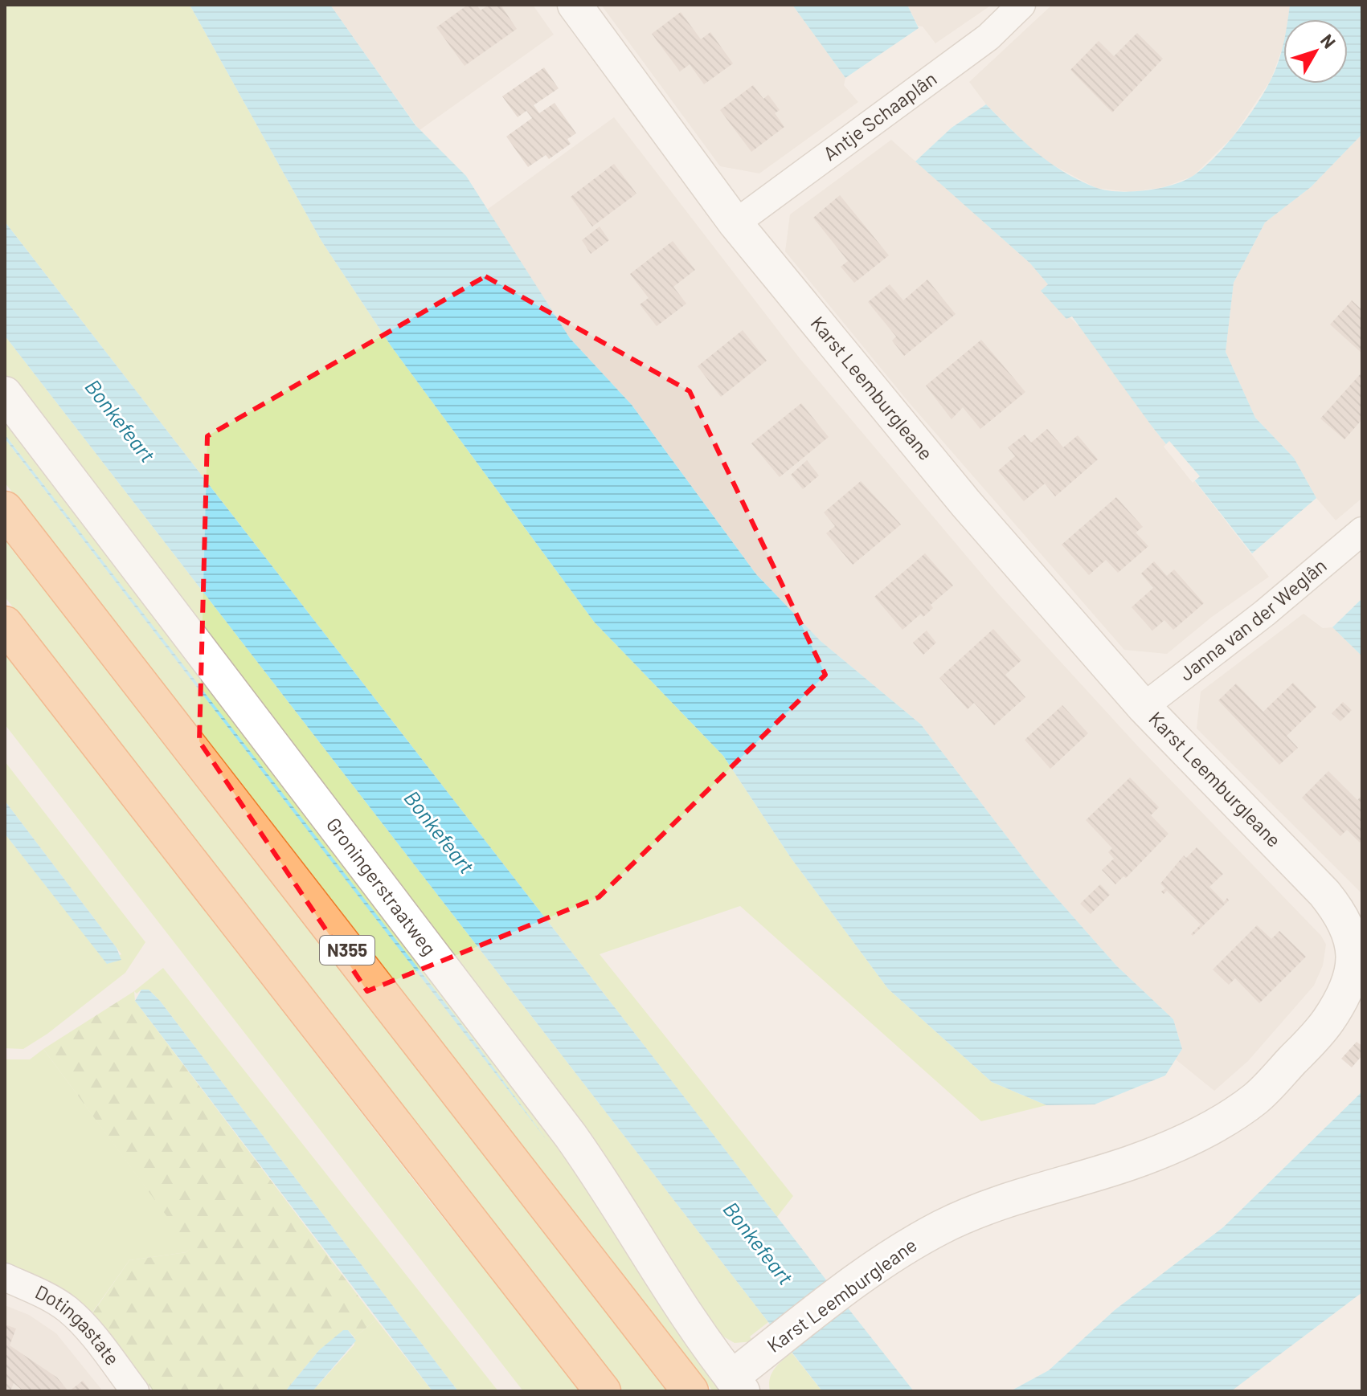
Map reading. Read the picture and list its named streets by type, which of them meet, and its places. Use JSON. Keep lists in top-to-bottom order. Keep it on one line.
{"streets":{"highway":["N355"],"street":["Antje Schaaplân","Karst Leemburgleane","Janna van der Weglân","Groningerstraatweg","Dotingastate"]},"crossings":[["Antje Schaaplân","Karst Leemburgleane"],["Karst Leemburgleane","Janna van der Weglân"],["Karst Leemburgleane","Groningerstraatweg"]],"water":["Bonkefeart"],"north":"top right"}
